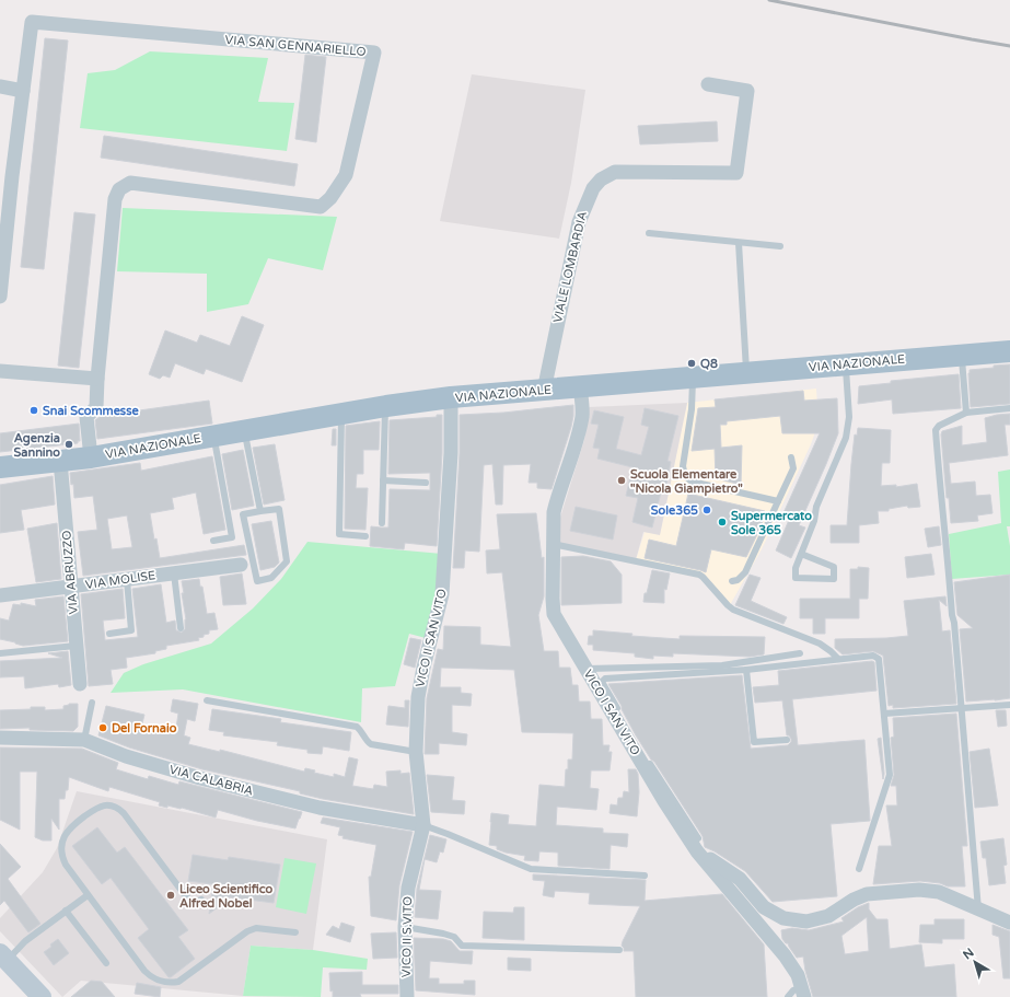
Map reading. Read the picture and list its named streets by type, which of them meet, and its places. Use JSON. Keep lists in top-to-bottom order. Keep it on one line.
{"streets":{"main road":["VIA NAZIONALE"],"street":["VIA SAN GENNARIELLO","VIALE LOMBARDIA","VIA ABRUZZO","VIA MOLISE","VICO II SAN VITO","VICO I SAN VITO","VIA CALABRIA","VICO II S.VITO"]},"crossings":[["VIA SAN GENNARIELLO","VIA NAZIONALE"],["VIALE LOMBARDIA","VIA NAZIONALE"],["VIA NAZIONALE","VIA ABRUZZO"],["VIA NAZIONALE","VICO II SAN VITO"],["VIA NAZIONALE","VICO I SAN VITO"],["VIA ABRUZZO","VIA MOLISE"],["VICO II SAN VITO","VIA CALABRIA"],["VICO II SAN VITO","VICO II S.VITO"],["VIA CALABRIA","VICO II S.VITO"]],"places":["Q8","Snai Scommesse","Agenzia Sannino","Scuola Elementare \"Nicola Giampietro\"","Sole365","Supermercato Sole 365","Del Fornaio","Liceo Scientifico Alfred Nobel"],"north":"top left"}
